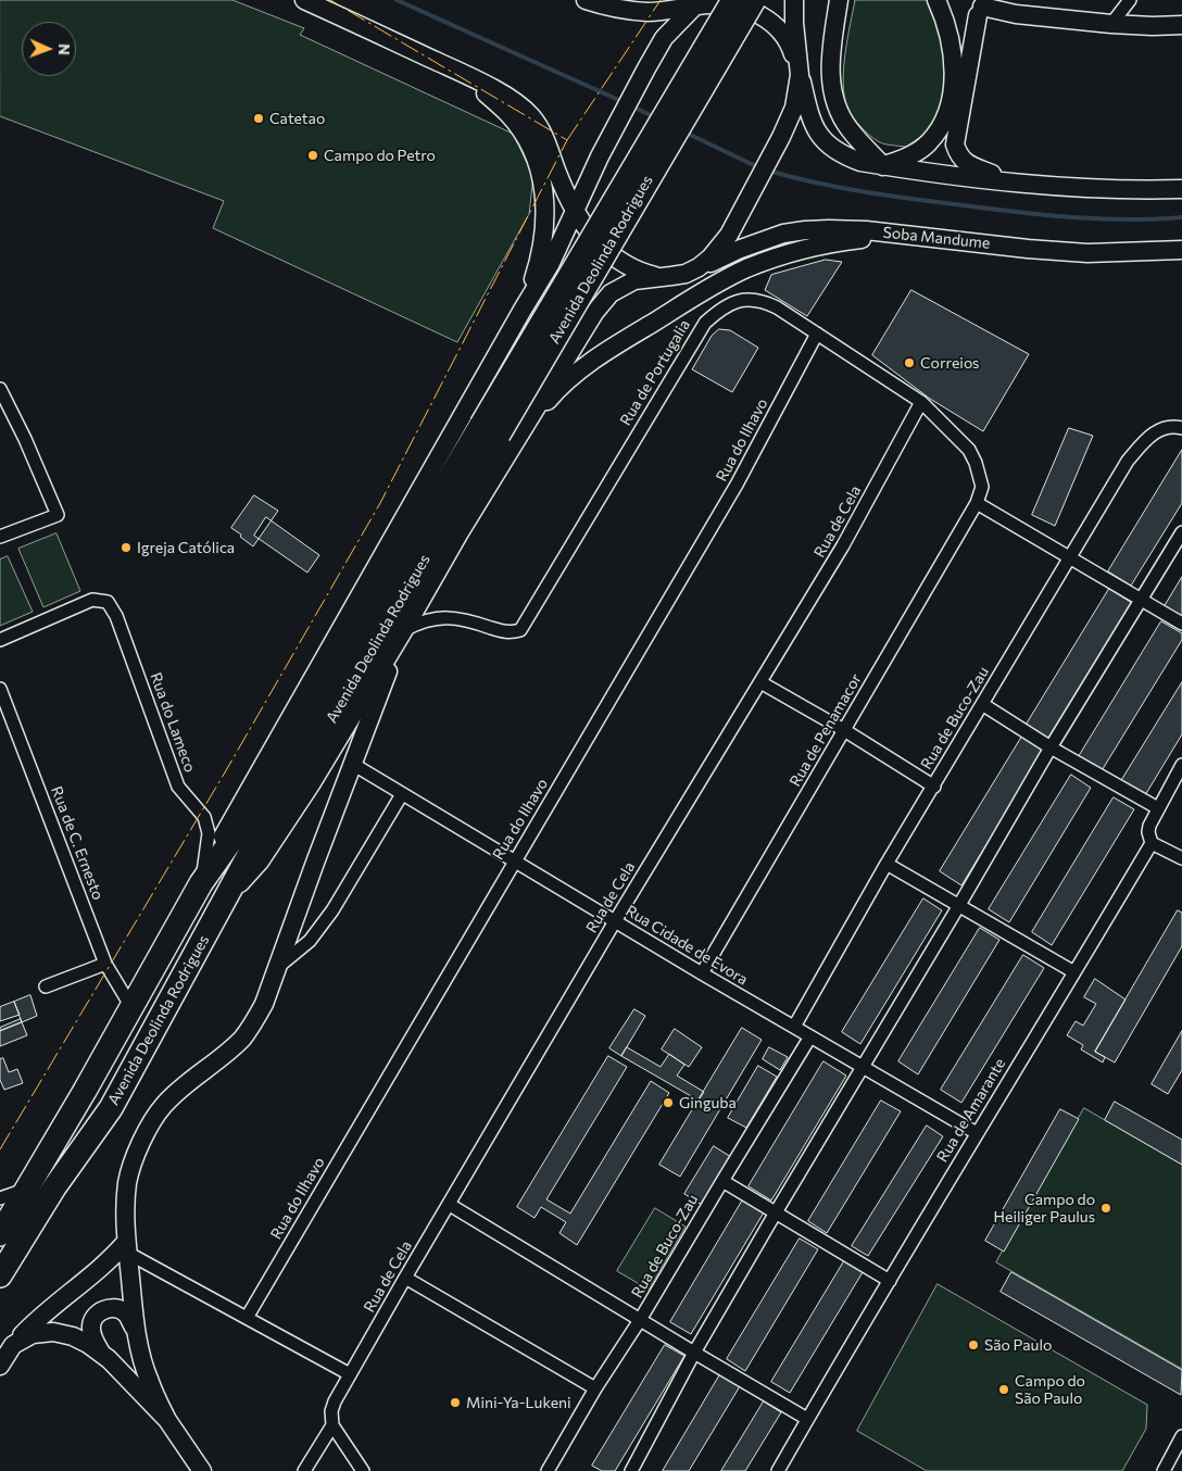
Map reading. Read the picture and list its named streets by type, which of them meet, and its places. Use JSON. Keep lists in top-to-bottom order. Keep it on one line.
{"streets":{"highway":["Avenida Deolinda Rodrigues"],"main road":["Soba Mandume"],"street":["Rua de Portugalia","Rua do Ilhavo","Rua de Cela","Rua de Buco-Zau","Rua do Lameco","Rua de Penamacor","Rua de C. Ernesto","Rua Cidade de Evora","Rua de Amarante"]},"crossings":[["Soba Mandume","Avenida Deolinda Rodrigues"],["Avenida Deolinda Rodrigues","Rua do Lameco"],["Avenida Deolinda Rodrigues","Rua de C. Ernesto"],["Rua de Portugalia","Rua do Ilhavo"],["Rua de Portugalia","Rua de Cela"],["Rua de Portugalia","Rua de Penamacor"],["Rua do Ilhavo","Rua Cidade de Evora"],["Rua de Cela","Rua Cidade de Evora"],["Rua de Buco-Zau","Rua Cidade de Evora"],["Rua de Penamacor","Rua Cidade de Evora"],["Rua Cidade de Evora","Rua de Amarante"]],"places":["Catetao","Campo do Petro","Correios","Igreja Católica","Ginguba","Campo do Heiliger Paulus","São Paulo","Campo do São Paulo","Mini-Ya-Lukeni"],"north":"right"}
